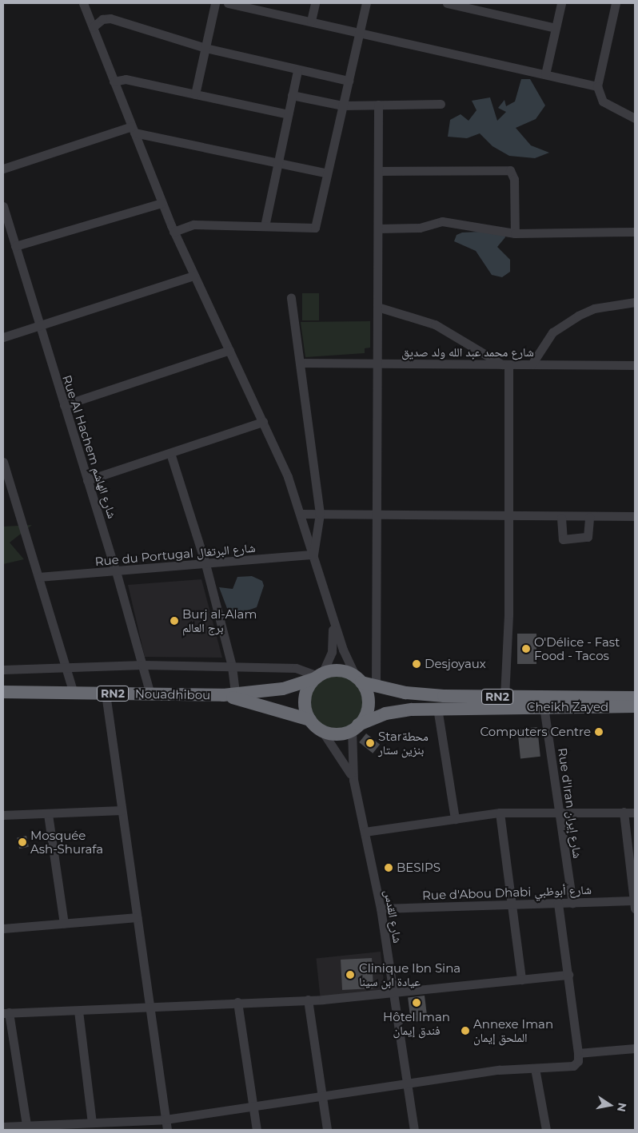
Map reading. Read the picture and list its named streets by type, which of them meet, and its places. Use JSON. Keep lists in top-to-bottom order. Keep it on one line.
{"streets":{"highway":["RN2","Nouadhibou","Cheikh Zayed"],"street":["شارع محمد عبد الله ولد صديق","Rue Al Hachem شارع الهاشم","Rue du Portugal شارع البرتغال","Rue d'Iran شارع إيران","Rue d'Abou Dhabi شارع أبوظبي","شارع القدس"]},"crossings":[["Rue Al Hachem شارع الهاشم","Rue du Portugal شارع البرتغال"],["Rue Al Hachem شارع الهاشم","Nouadhibou"],["Nouadhibou","Cheikh Zayed"],["Cheikh Zayed","Rue d'Iran شارع إيران"],["Rue d'Iran شارع إيران","Rue d'Abou Dhabi شارع أبوظبي"],["Rue d'Abou Dhabi شارع أبوظبي","شارع القدس"]],"places":["Burj al-Alam برج العالم","O'Délice - Fast Food - Tacos","Desjoyaux","Computers Centre","Starمحطة بنزين ستار","Mosquée Ash-Shurafa","BESIPS","Clinique Ibn Sina عيادة ابن سينا","Hôtel Iman فندق إيمان","Annexe Iman الملحق إيمان"],"north":"right"}
